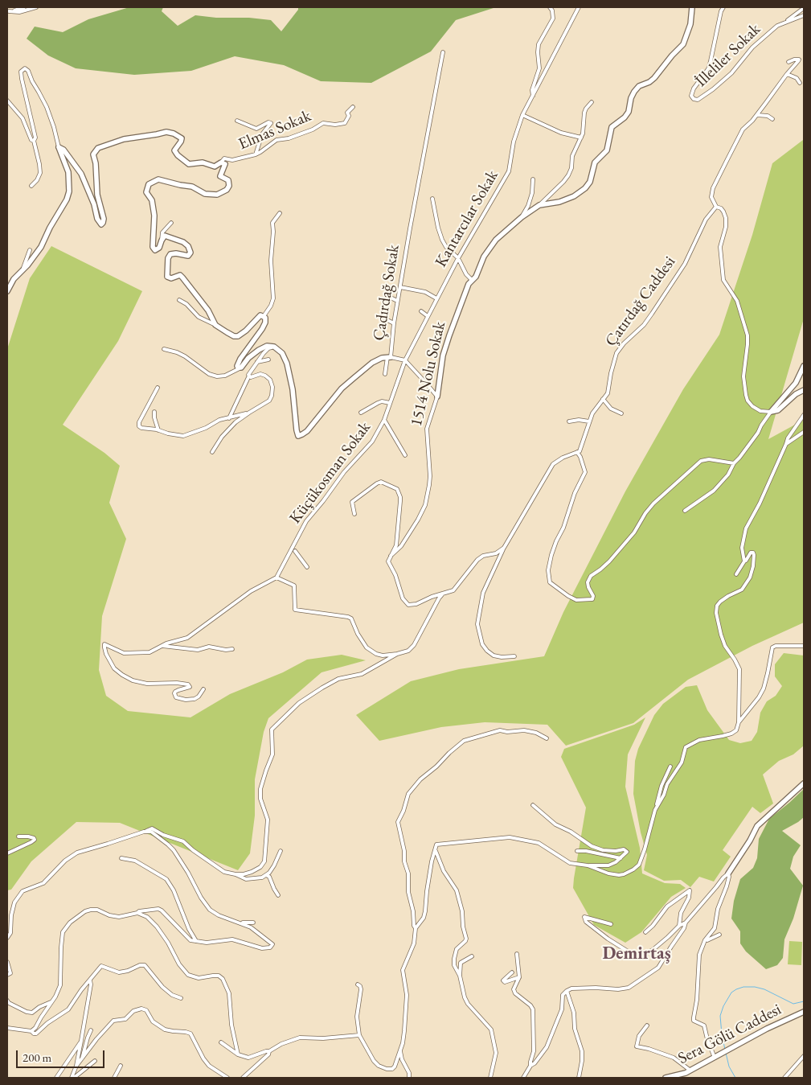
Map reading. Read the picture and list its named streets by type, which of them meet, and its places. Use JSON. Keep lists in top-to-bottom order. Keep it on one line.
{"streets":{"street":["İlleliler Sokak","Elmas Sokak","Kantarcılar Sokak","Çadırdağ Sokak","Çatırdağ Caddesi","1514 Nolu Sokak","Küçükosman Sokak","Sera Gölü Caddesi"]},"crossings":[["Kantarcılar Sokak","Küçükosman Sokak"]],"districts":["Demirtaş"],"scale_bar":"200 m"}
